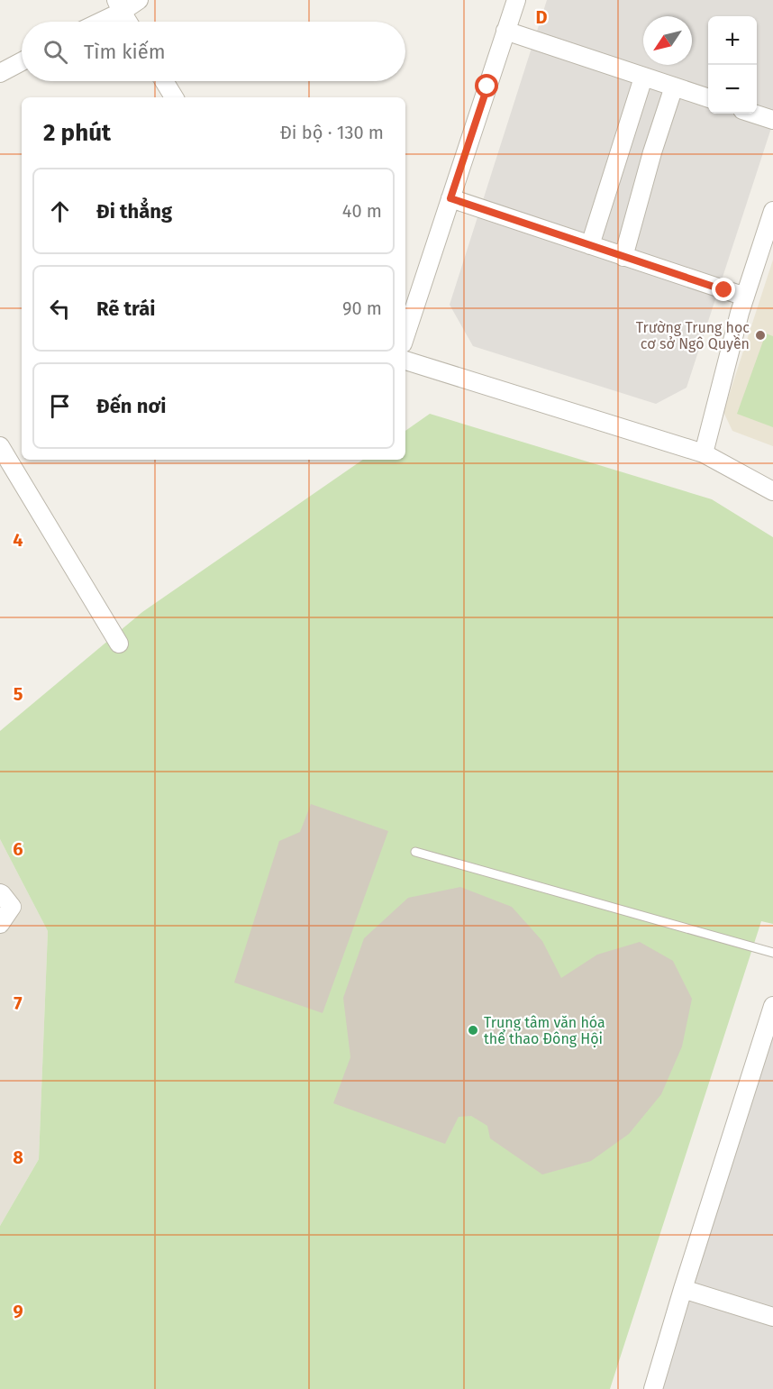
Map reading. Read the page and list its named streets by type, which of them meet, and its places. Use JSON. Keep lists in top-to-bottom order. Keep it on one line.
{"places":["Trường Trung học cơ sở Ngô Quyền","Trung tâm văn hóa thể thao Đông Hội"],"north":"bottom left","page":{"map_buttons":["+","−"],"search":"Tìm kiếm","heading":["2 phút","Đi bộ · 130 m"],"list":[["Đi thẳng","40 m"],["Rẽ trái","90 m"],"Đến nơi"]},"grid":{"columns":["D"],"rows":["4","5","6","7","8","9"]}}
